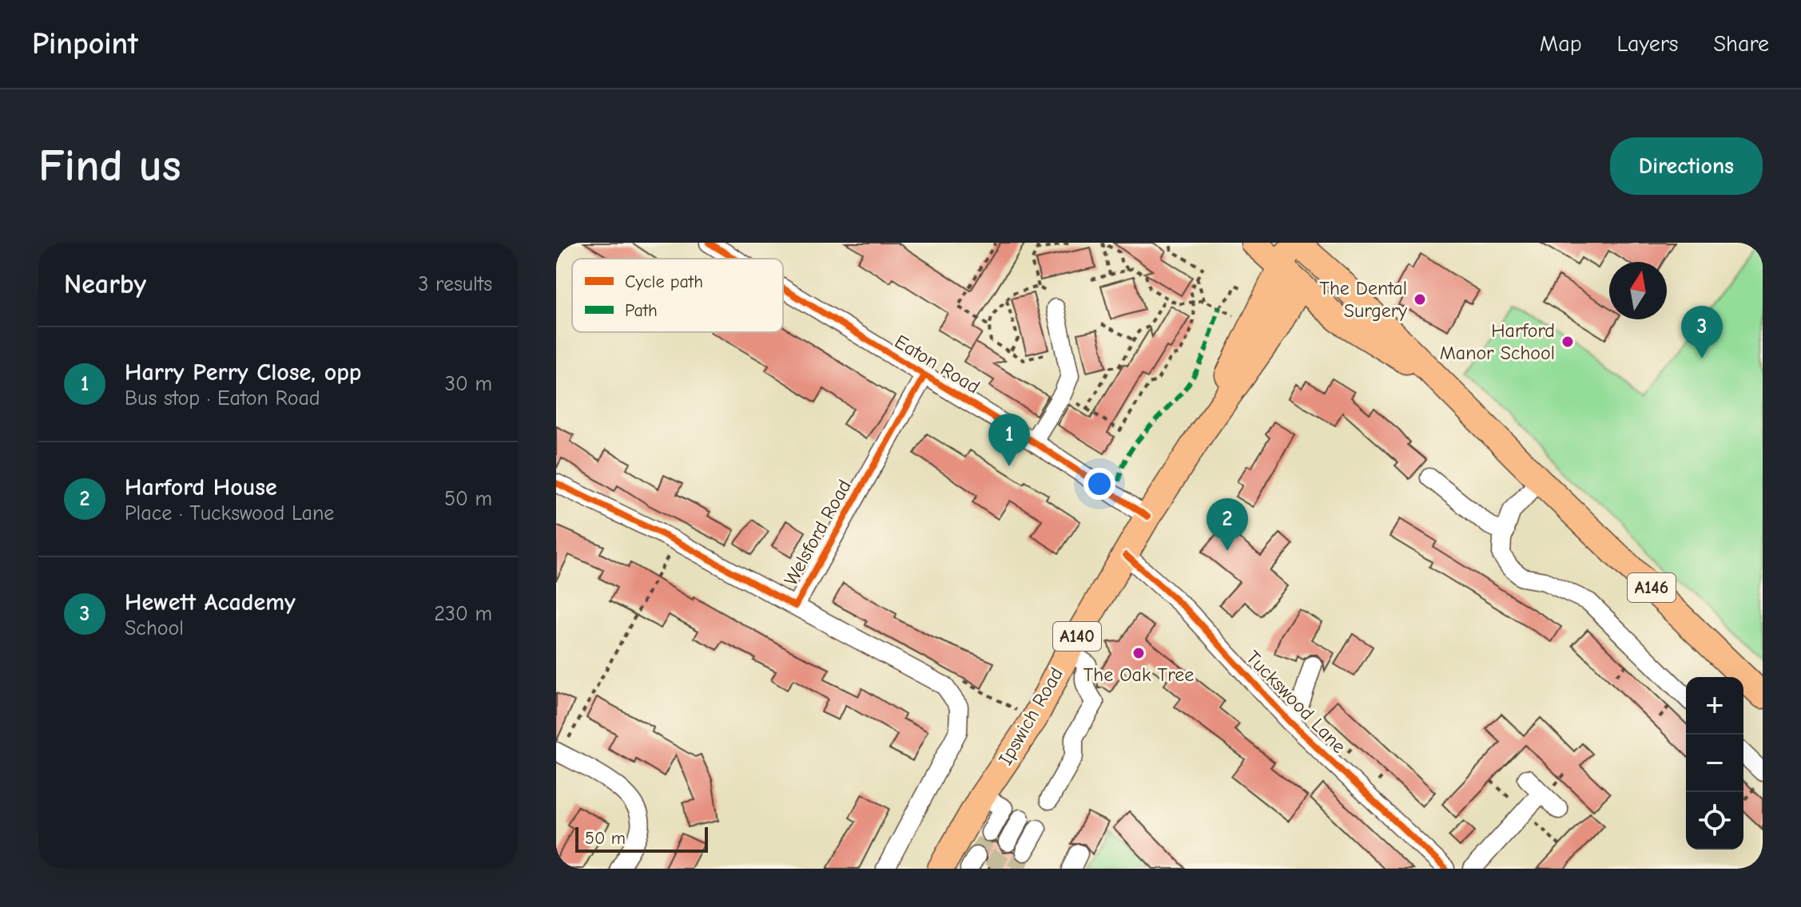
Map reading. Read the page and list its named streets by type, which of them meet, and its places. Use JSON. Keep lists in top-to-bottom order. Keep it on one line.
{"streets":{"highway":["A146","A140","Ipswich Road"],"street":["Eaton Road","Welsford Road","Tuckswood Lane"]},"crossings":[["Eaton Road","Welsford Road"],["Eaton Road","Ipswich Road"],["A146","Ipswich Road"],["Tuckswood Lane","Ipswich Road"]],"places":["The Dental Surgery","Harford Manor School","The Oak Tree"],"legend":["Cycle path","Path"],"scale_bar":"50 m","north":"top","page":{"header":"Pinpoint","nav":["Map","Layers","Share"],"buttons":"Directions","title":"Find us","heading":["Nearby","3 results"],"pins":["3","1","2"],"list":[{"mark":"1","name":"Harry Perry Close, opp","note":"Bus stop · Eaton Road","value":"30 m"},{"mark":"2","name":"Harford House","note":"Place · Tuckswood Lane","value":"50 m"},{"mark":"3","name":"Hewett Academy","note":"School","value":"230 m"}],"map_buttons":["+","−"],"scale":"50 m"}}
